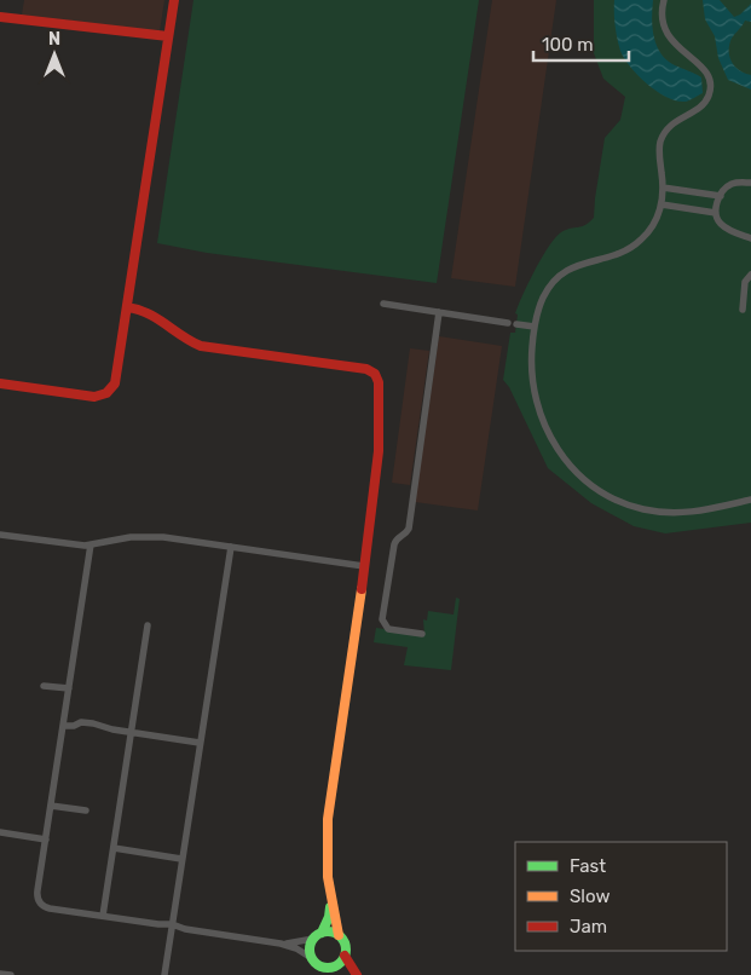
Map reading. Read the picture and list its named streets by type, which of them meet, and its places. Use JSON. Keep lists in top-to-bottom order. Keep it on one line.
{"legend":["Fast","Slow","Jam"],"scale_bar":"100 m","north":"top"}
